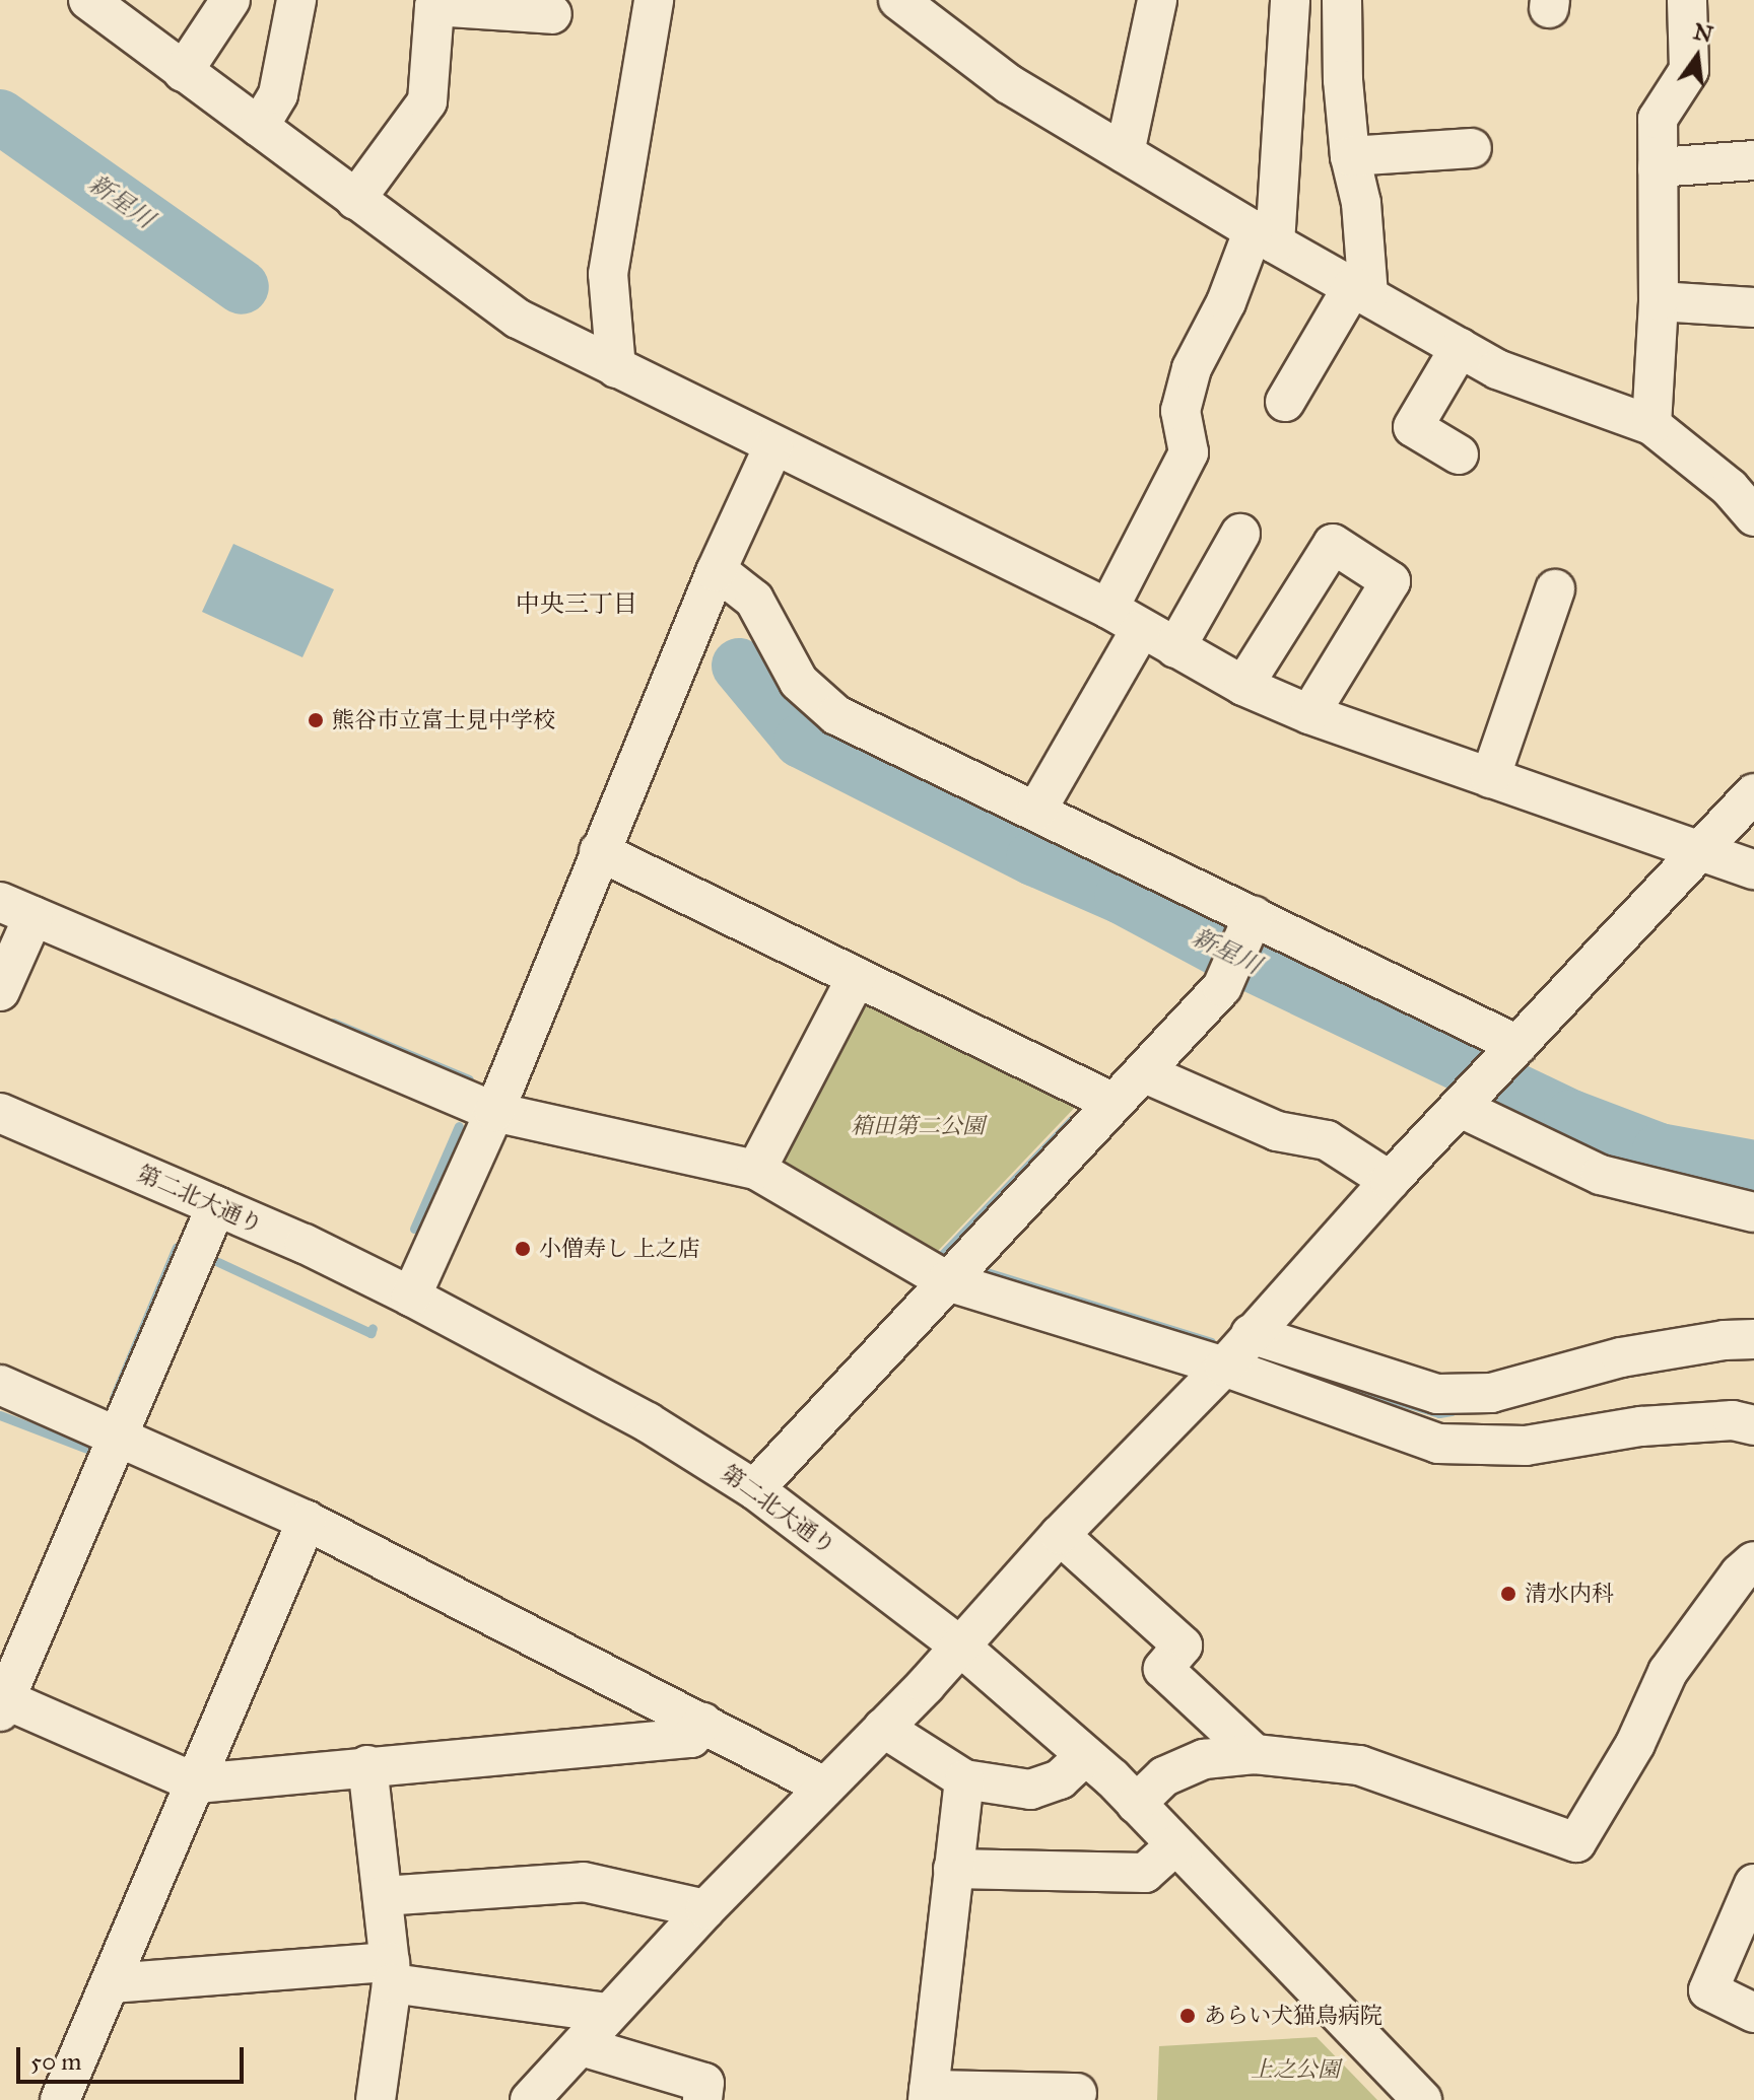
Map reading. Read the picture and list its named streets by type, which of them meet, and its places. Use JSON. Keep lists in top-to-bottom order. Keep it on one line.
{"streets":{"street":["第二北大通り"]},"districts":["中央三丁目"],"water":["新星川"],"parks":["箱田第二公園","上之公園"],"places":["熊谷市立富士見中学校","小僧寿し 上之店","清水内科","あらい犬猫鳥病院"],"scale_bar":"50 m","north":"top"}
